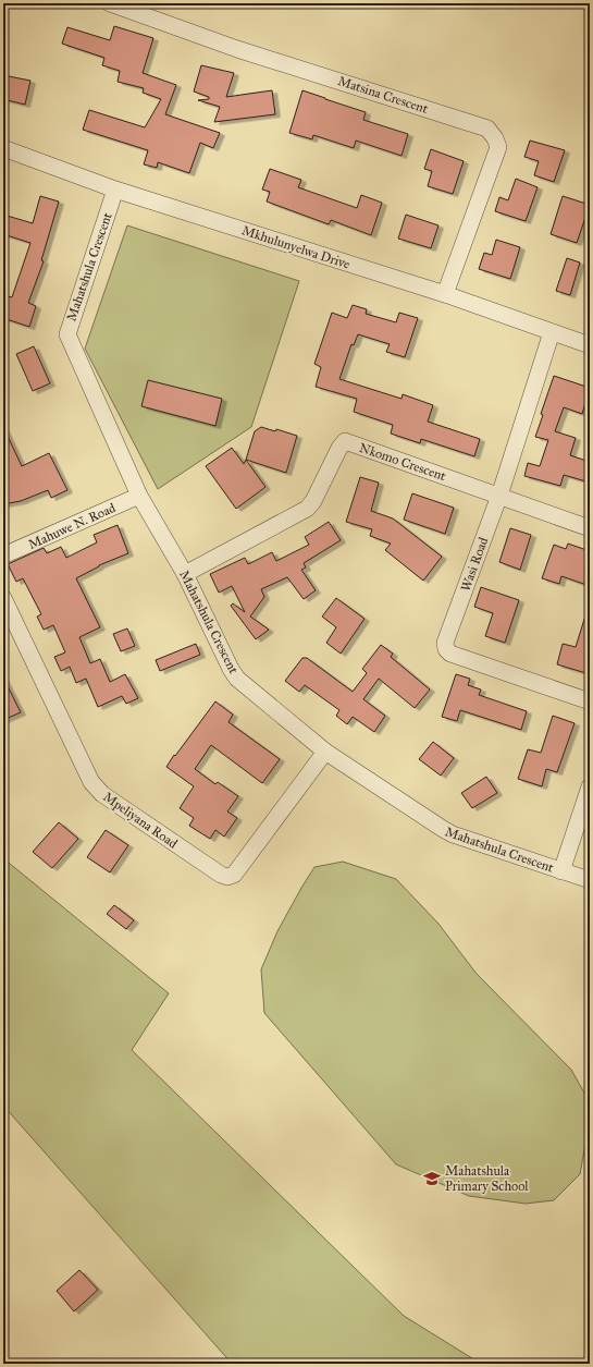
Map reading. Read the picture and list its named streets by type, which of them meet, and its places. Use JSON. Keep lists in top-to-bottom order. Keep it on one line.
{"streets":{"street":["Matsina Crescent","Mkhulunyelwa Drive","Mahatshula Crescent","Nkomo Crescent","Mahuwe N. Road","Wasi Road","Mpeliyana Road"]},"crossings":[["Matsina Crescent","Mkhulunyelwa Drive"],["Mkhulunyelwa Drive","Mahatshula Crescent"],["Mkhulunyelwa Drive","Wasi Road"],["Mahatshula Crescent","Nkomo Crescent"],["Mahatshula Crescent","Mahuwe N. Road"],["Mahatshula Crescent","Mpeliyana Road"],["Nkomo Crescent","Wasi Road"]],"places":{"school or university":["Mahatshula Primary School"]}}
